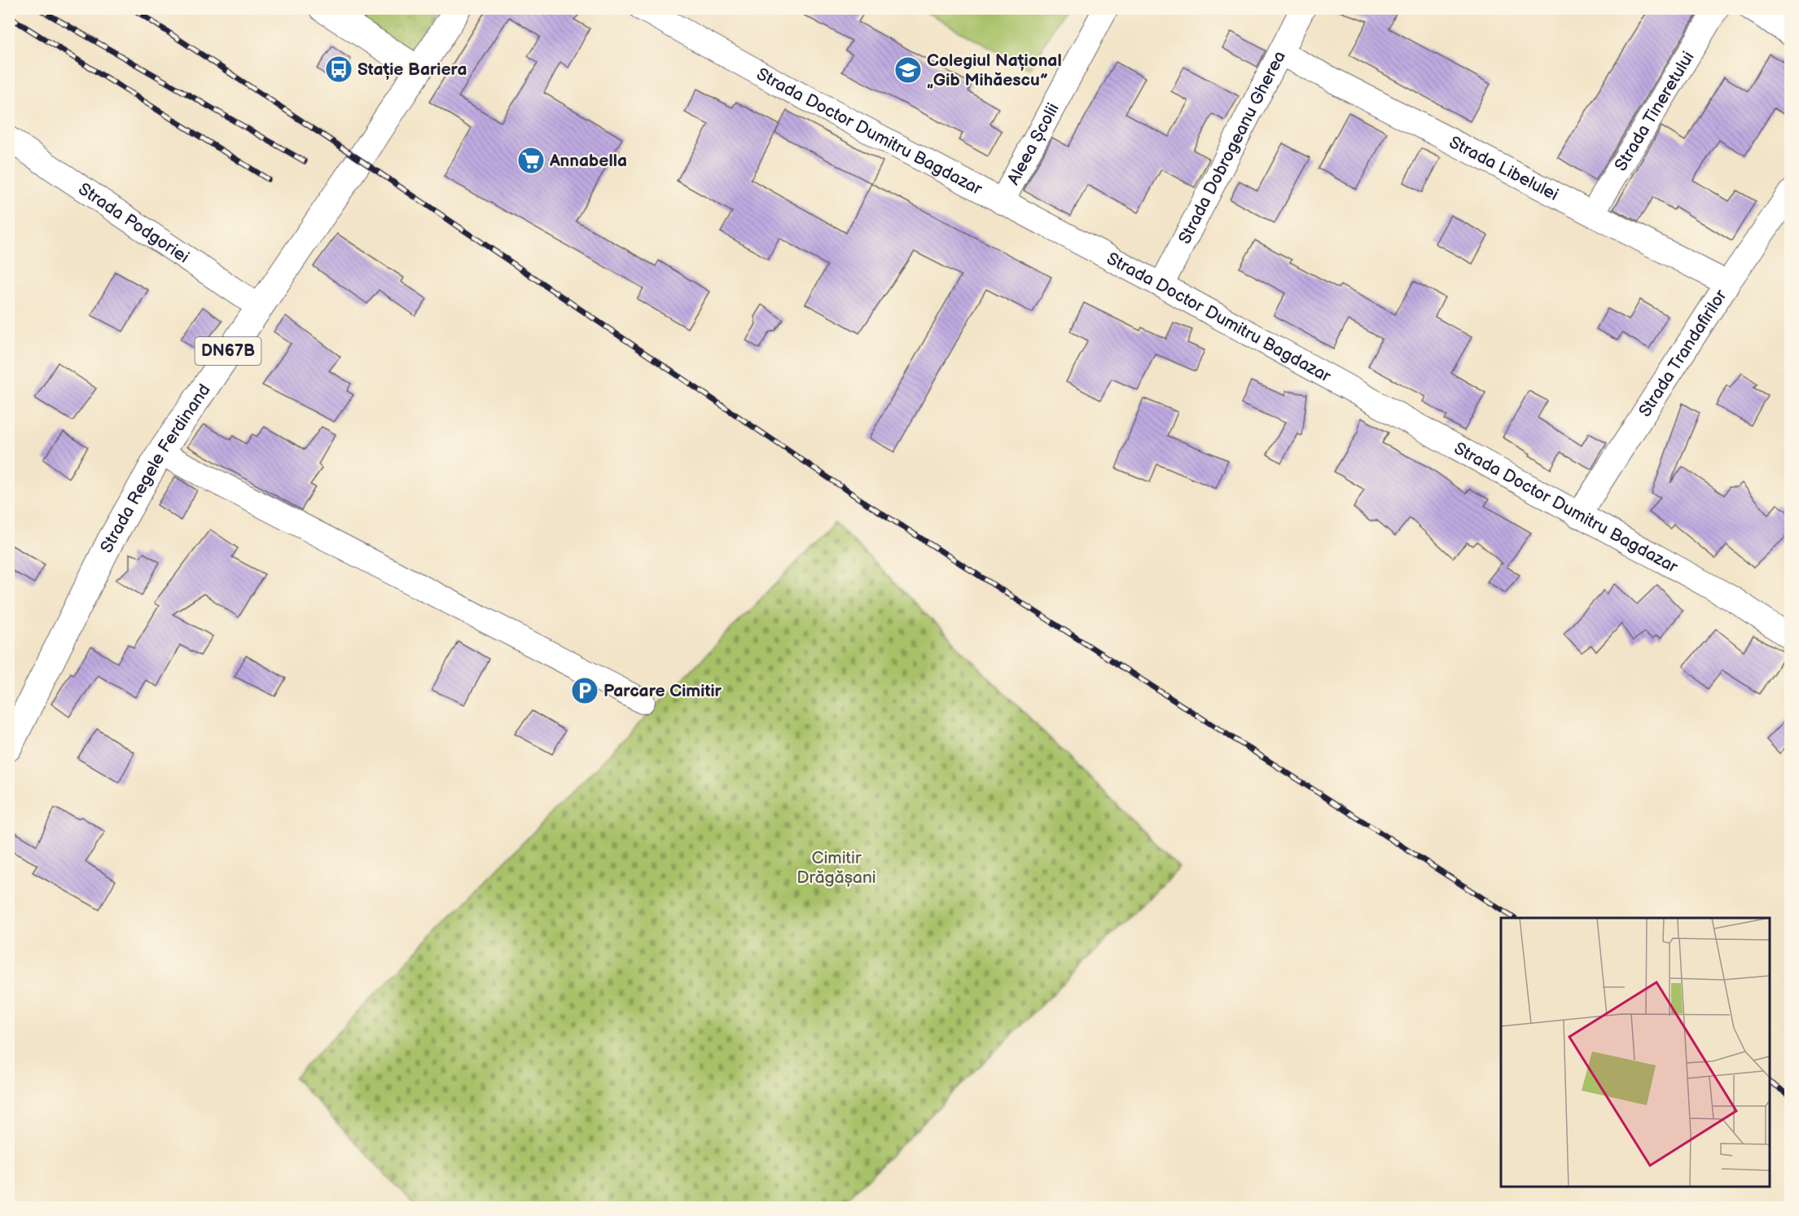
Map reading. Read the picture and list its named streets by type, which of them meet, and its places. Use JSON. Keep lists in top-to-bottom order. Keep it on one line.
{"streets":{"main road":["DN67B","Strada Regele Ferdinand"],"street":["Strada Tineretului","Strada Doctor Dumitru Bagdazar","Aleea Școlii","Strada Dobrogeanu Gherea","Strada Libelulei","Strada Podgoriei","Strada Trandafirilor"]},"crossings":[["Strada Tineretului","Strada Libelulei"],["Strada Doctor Dumitru Bagdazar","Aleea Școlii"],["Strada Doctor Dumitru Bagdazar","Strada Dobrogeanu Gherea"],["Strada Doctor Dumitru Bagdazar","Strada Trandafirilor"],["Strada Dobrogeanu Gherea","Strada Libelulei"],["Strada Libelulei","Strada Trandafirilor"],["Strada Podgoriei","Strada Regele Ferdinand"]],"parks":["Cimitir Drăgășani"],"places":{"bus stop":["Stație Bariera"],"school or university":["Colegiul Național „Gib Mihăescu”"],"supermarket":["Annabella"],"parking":["Parcare Cimitir"]}}
